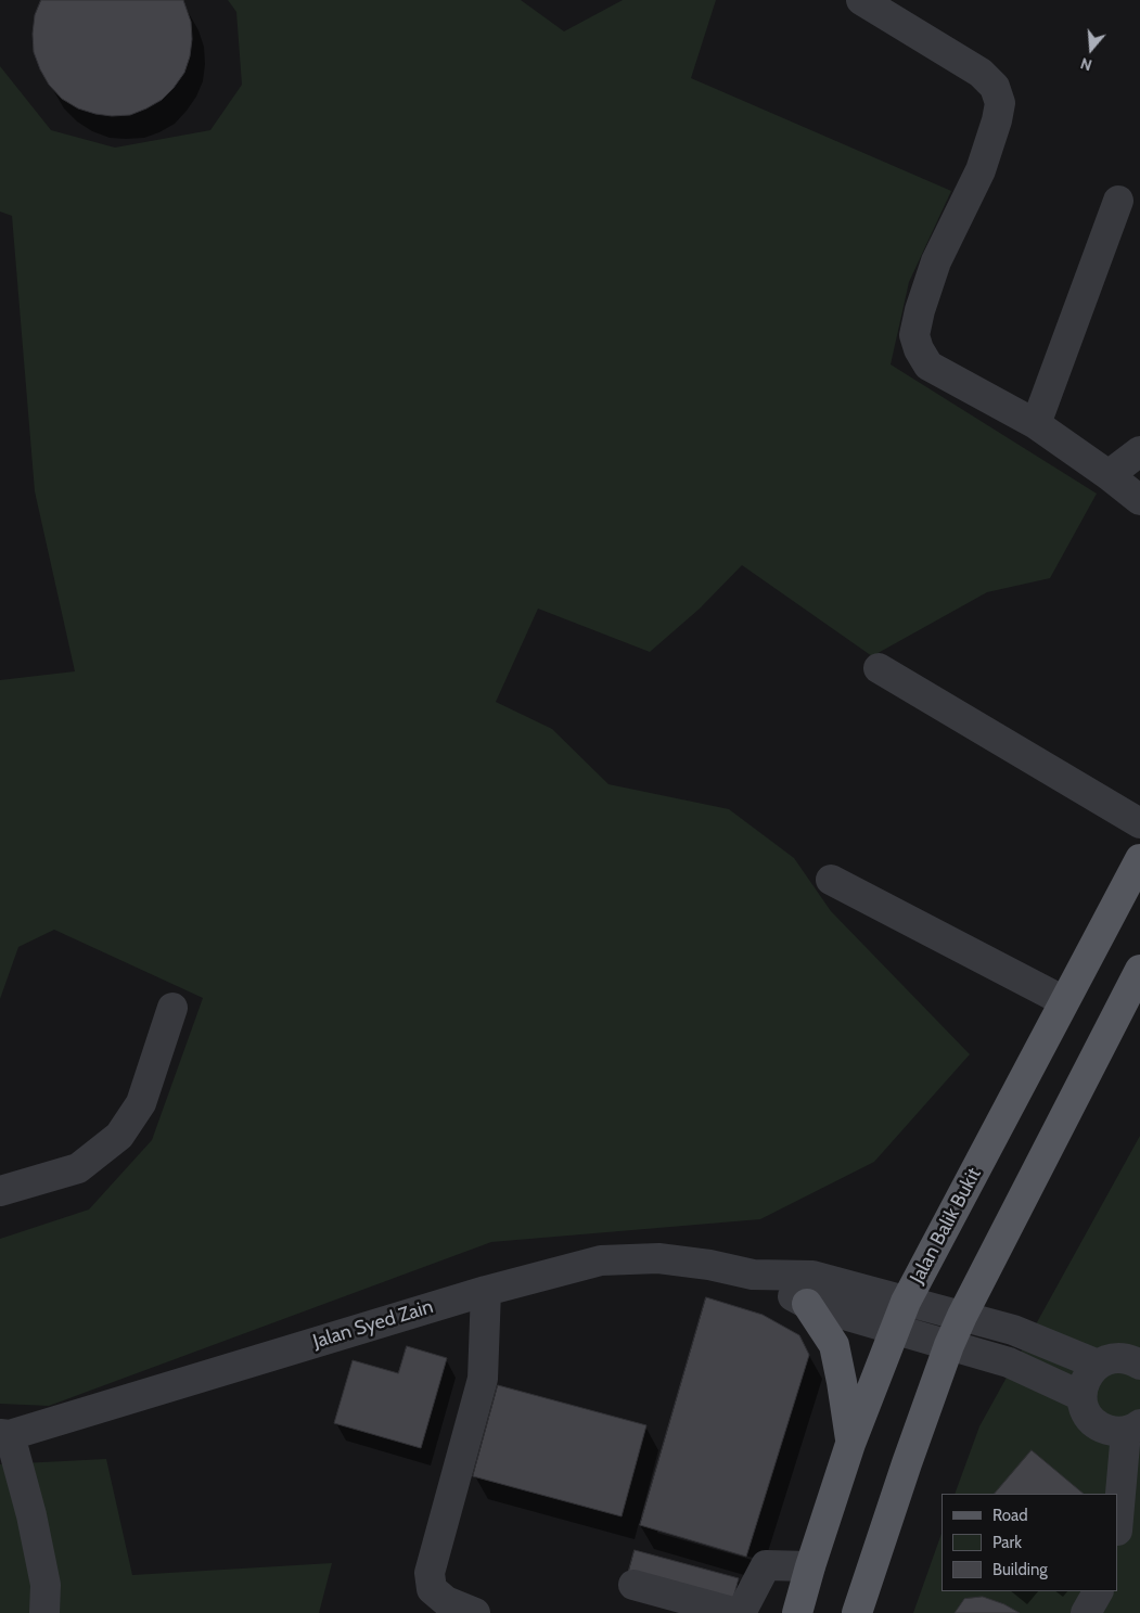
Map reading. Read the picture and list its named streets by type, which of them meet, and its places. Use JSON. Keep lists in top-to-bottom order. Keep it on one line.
{"streets":{"main road":["Jalan Balik Bukit"],"street":["Jalan Syed Zain"]},"legend":["Road","Park","Building"],"north":"bottom"}
